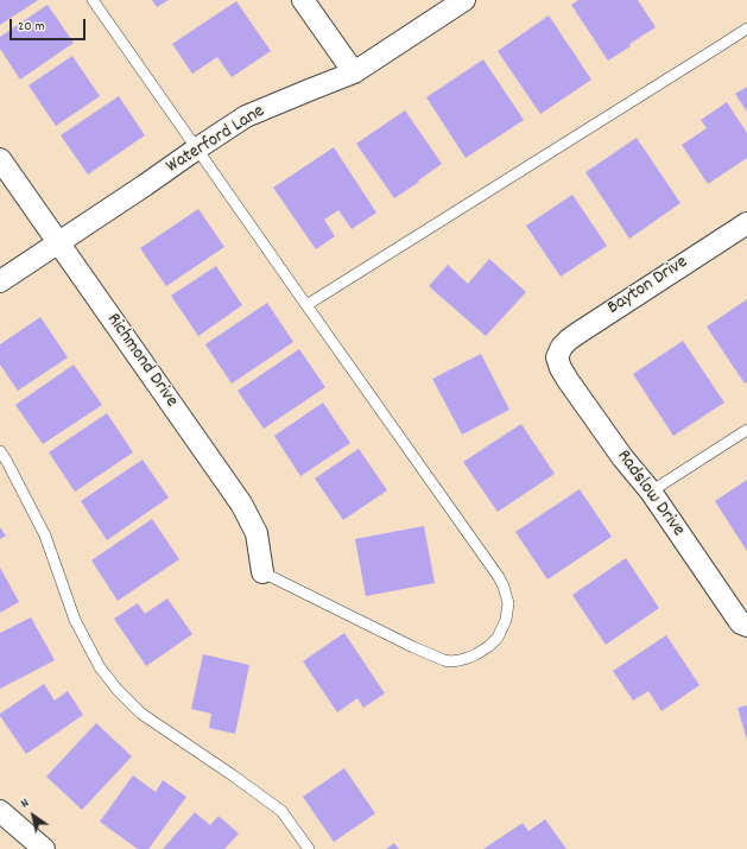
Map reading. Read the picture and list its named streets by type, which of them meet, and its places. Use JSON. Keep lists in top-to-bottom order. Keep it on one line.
{"streets":{"street":["Waterford Lane","Bayton Drive","Richmond Drive","Radslow Drive"]},"crossings":[["Waterford Lane","Richmond Drive"],["Bayton Drive","Radslow Drive"]],"scale_bar":"20 m","north":"top left"}
